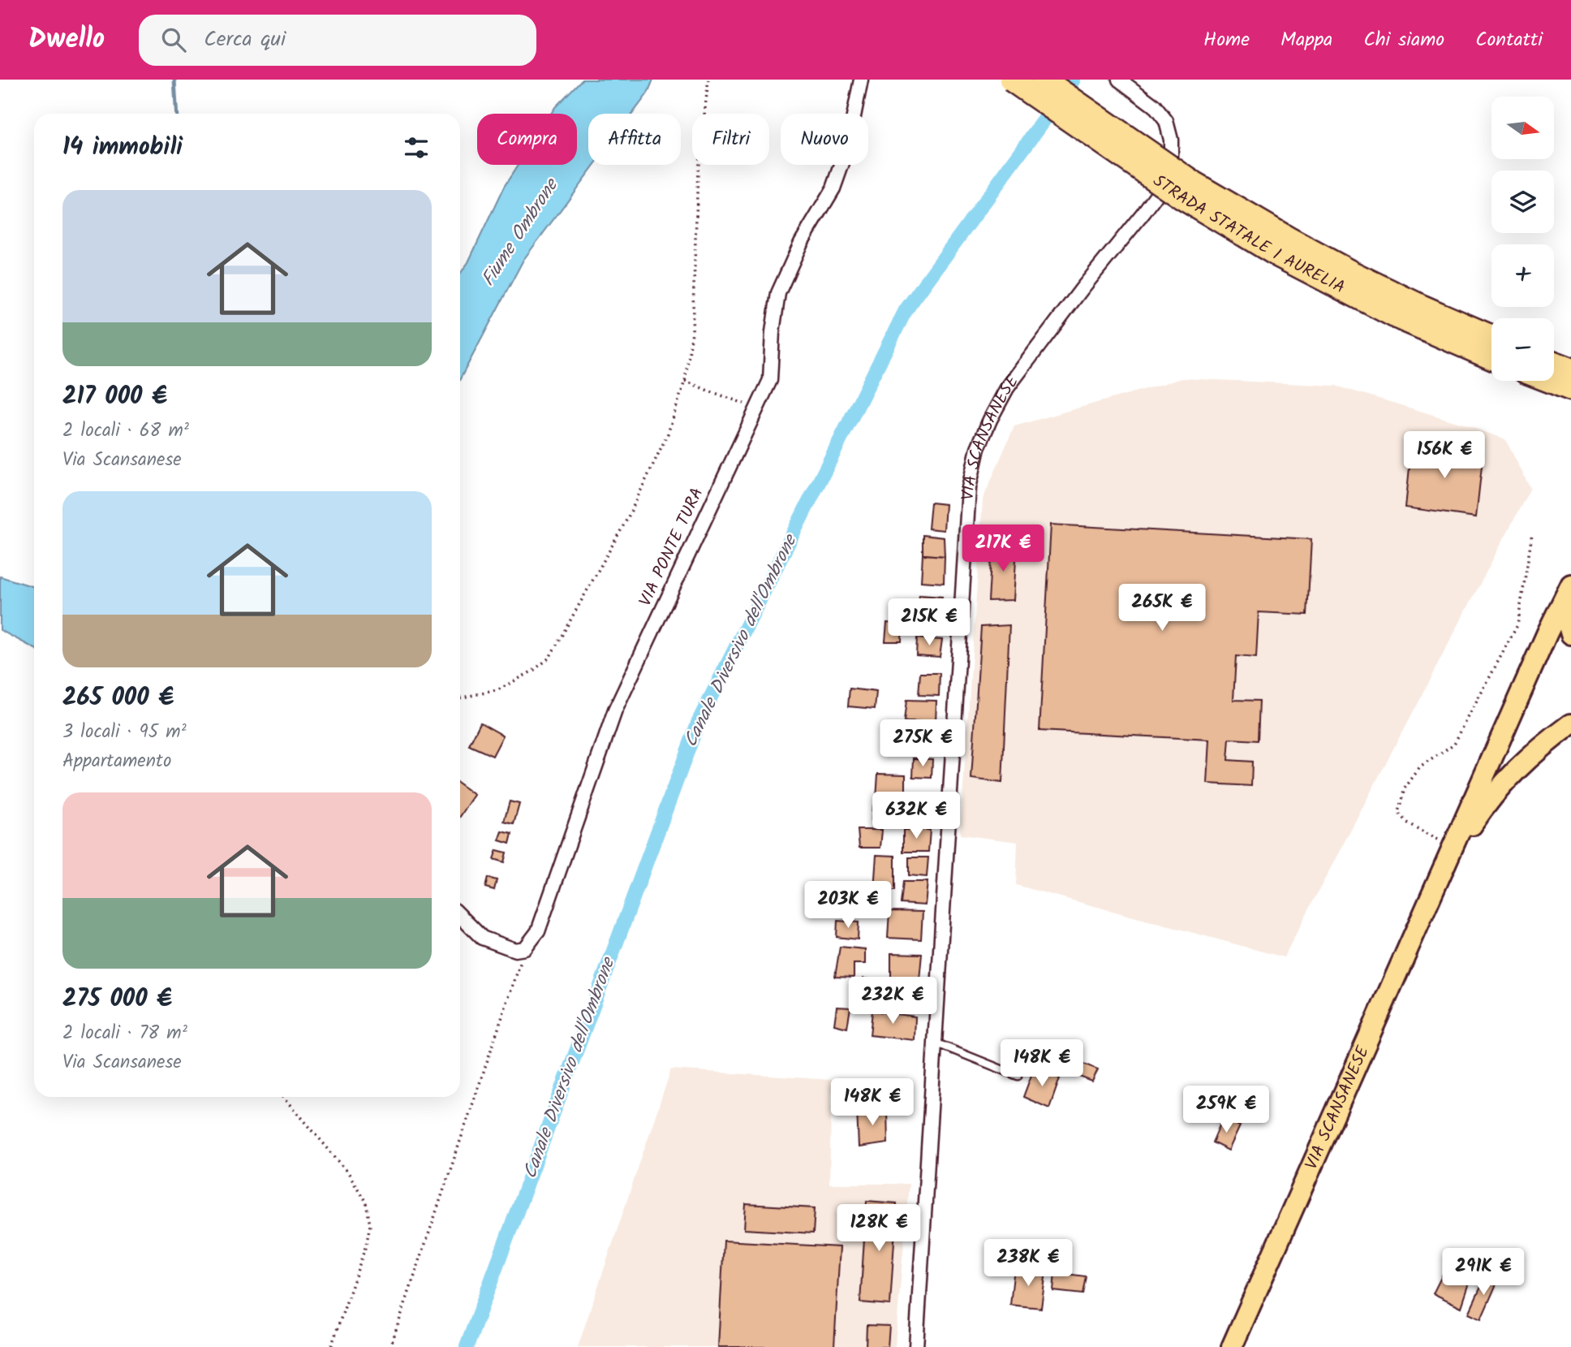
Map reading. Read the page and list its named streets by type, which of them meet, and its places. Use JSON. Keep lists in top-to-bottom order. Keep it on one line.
{"streets":{"highway":["STRADA STATALE 1 AURELIA"],"main road":["VIA SCANSANESE"],"street":["VIA PONTE TURA"]},"water":["Fiume Ombrone","Canale Diversivo dell'Ombrone"],"north":"right","page":{"header":"Dwello","search":"Cerca qui","nav":["Home","Mappa","Chi siamo","Contatti"],"map_buttons":["+","−"],"chip":["Compra","Affitta","Filtri","Nuovo"],"heading":"14 immobili","list":[{"name":"217 000 €","note":"2 locali · 68 m² · Via Scansanese"},{"name":"265 000 €","note":"3 locali · 95 m² · Appartamento"},{"name":"275 000 €","note":"2 locali · 78 m² · Via Scansanese"}],"price":["156K €","217K €","265K €","215K €","275K €","632K €","203K €","232K €","148K €","148K €","259K €","128K €","238K €","291K €"]}}
